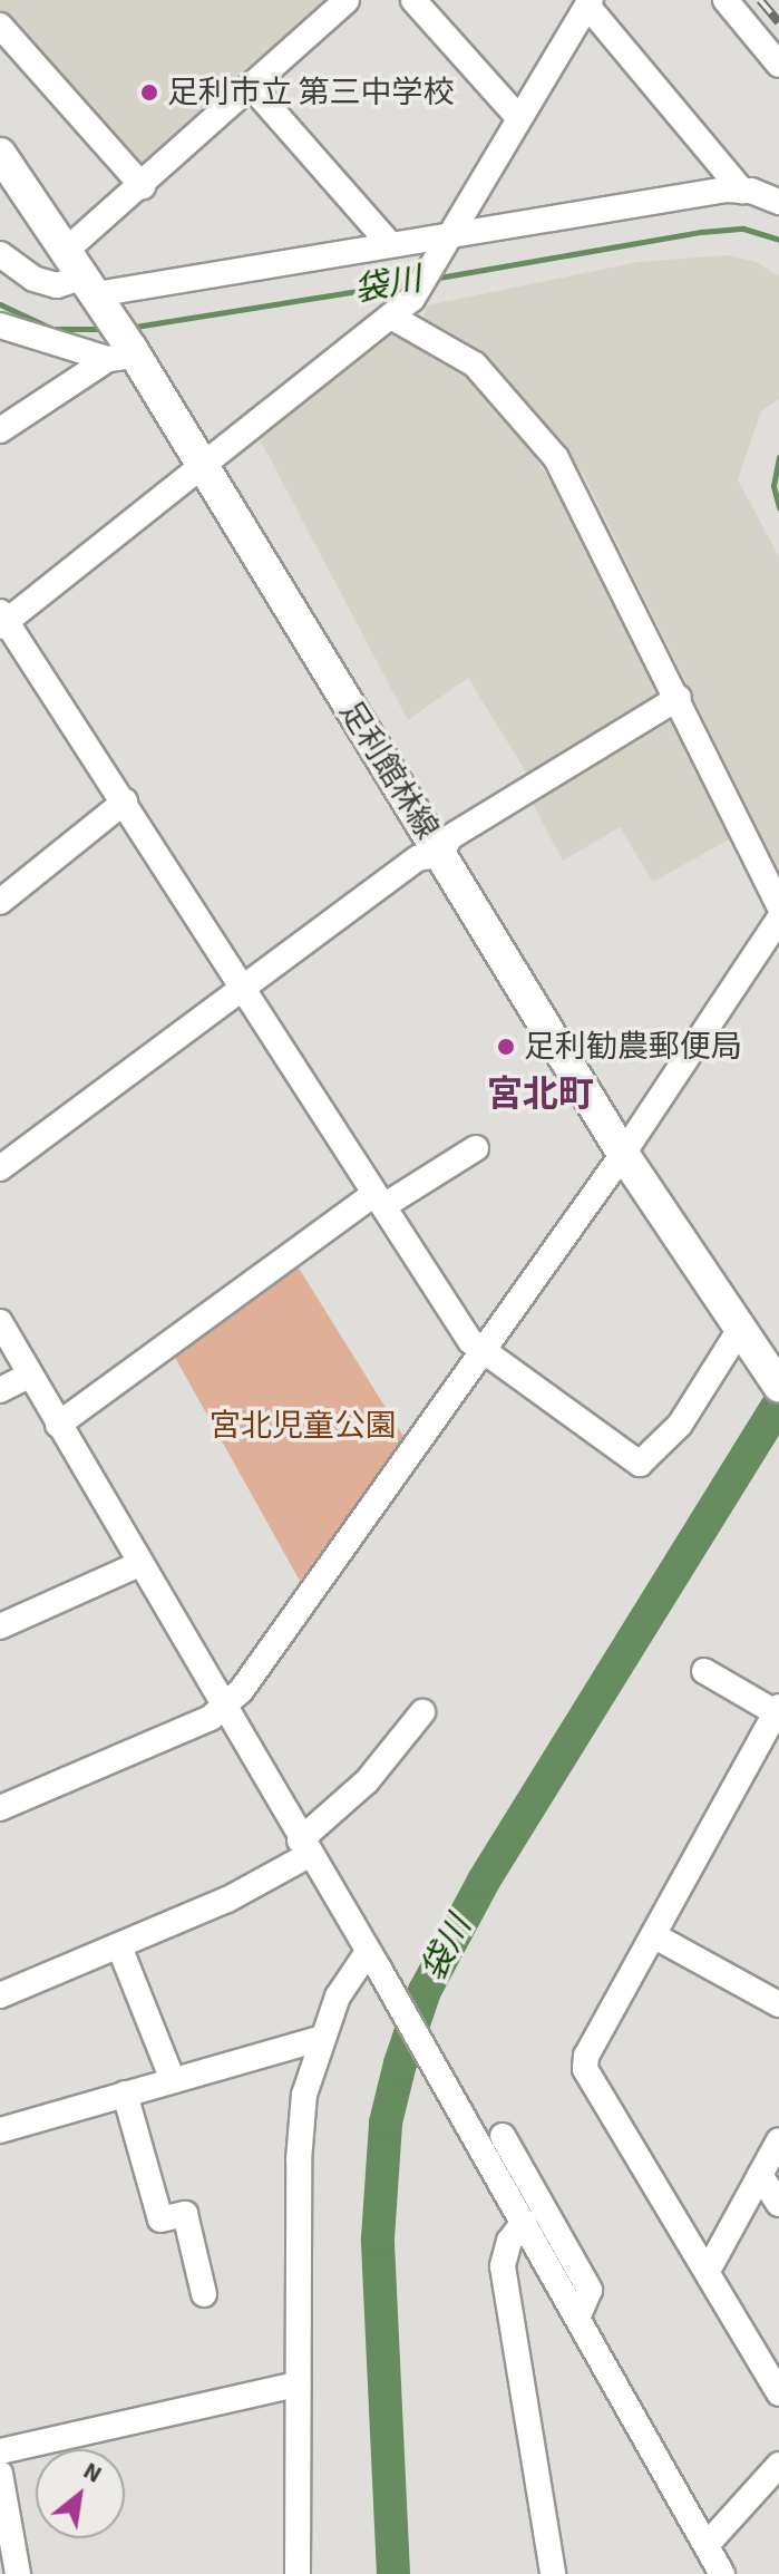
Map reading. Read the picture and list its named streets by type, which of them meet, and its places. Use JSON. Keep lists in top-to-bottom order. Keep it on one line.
{"streets":{"main road":["足利館林線"]},"districts":["宮北町"],"water":["袋川"],"parks":["宮北児童公園"],"places":["足利市立 第三中学校","足利勧農郵便局"],"north":"top right"}
